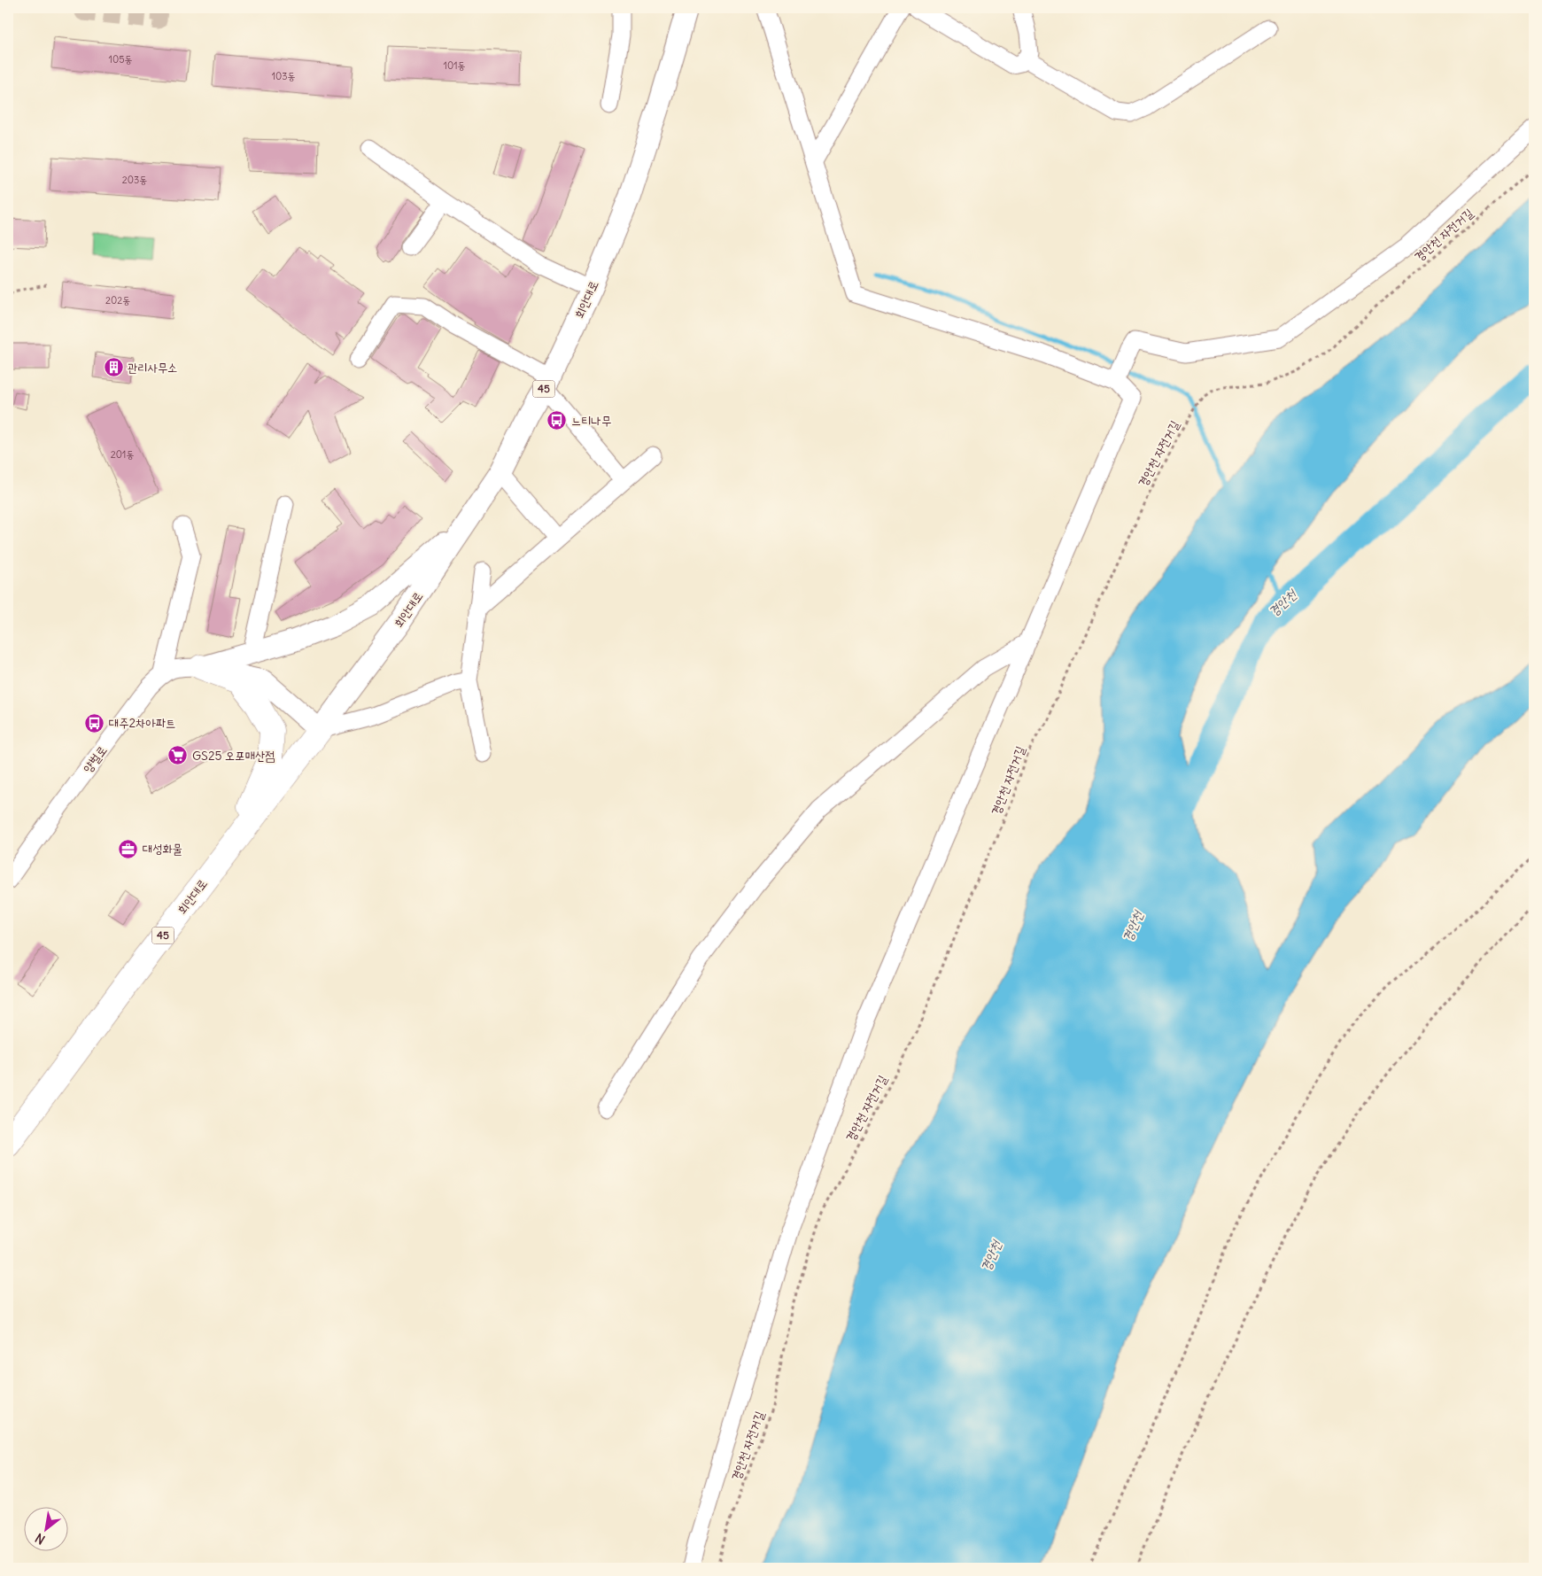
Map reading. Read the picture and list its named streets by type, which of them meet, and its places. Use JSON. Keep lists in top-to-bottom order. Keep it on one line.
{"streets":{"highway":["회안대로","45"],"street":["양벌로"],"path":["경안천 자전거길"]},"water":["경안천"],"places":{"building":["관리사무소"],"bus stop":["느티나무","대주2차아파트"],"supermarket":["GS25 오포매산점"],"office":["대성화물"]},"house_numbers":["105동","101동","103동","203동","202동","201동"],"north":"bottom left"}
